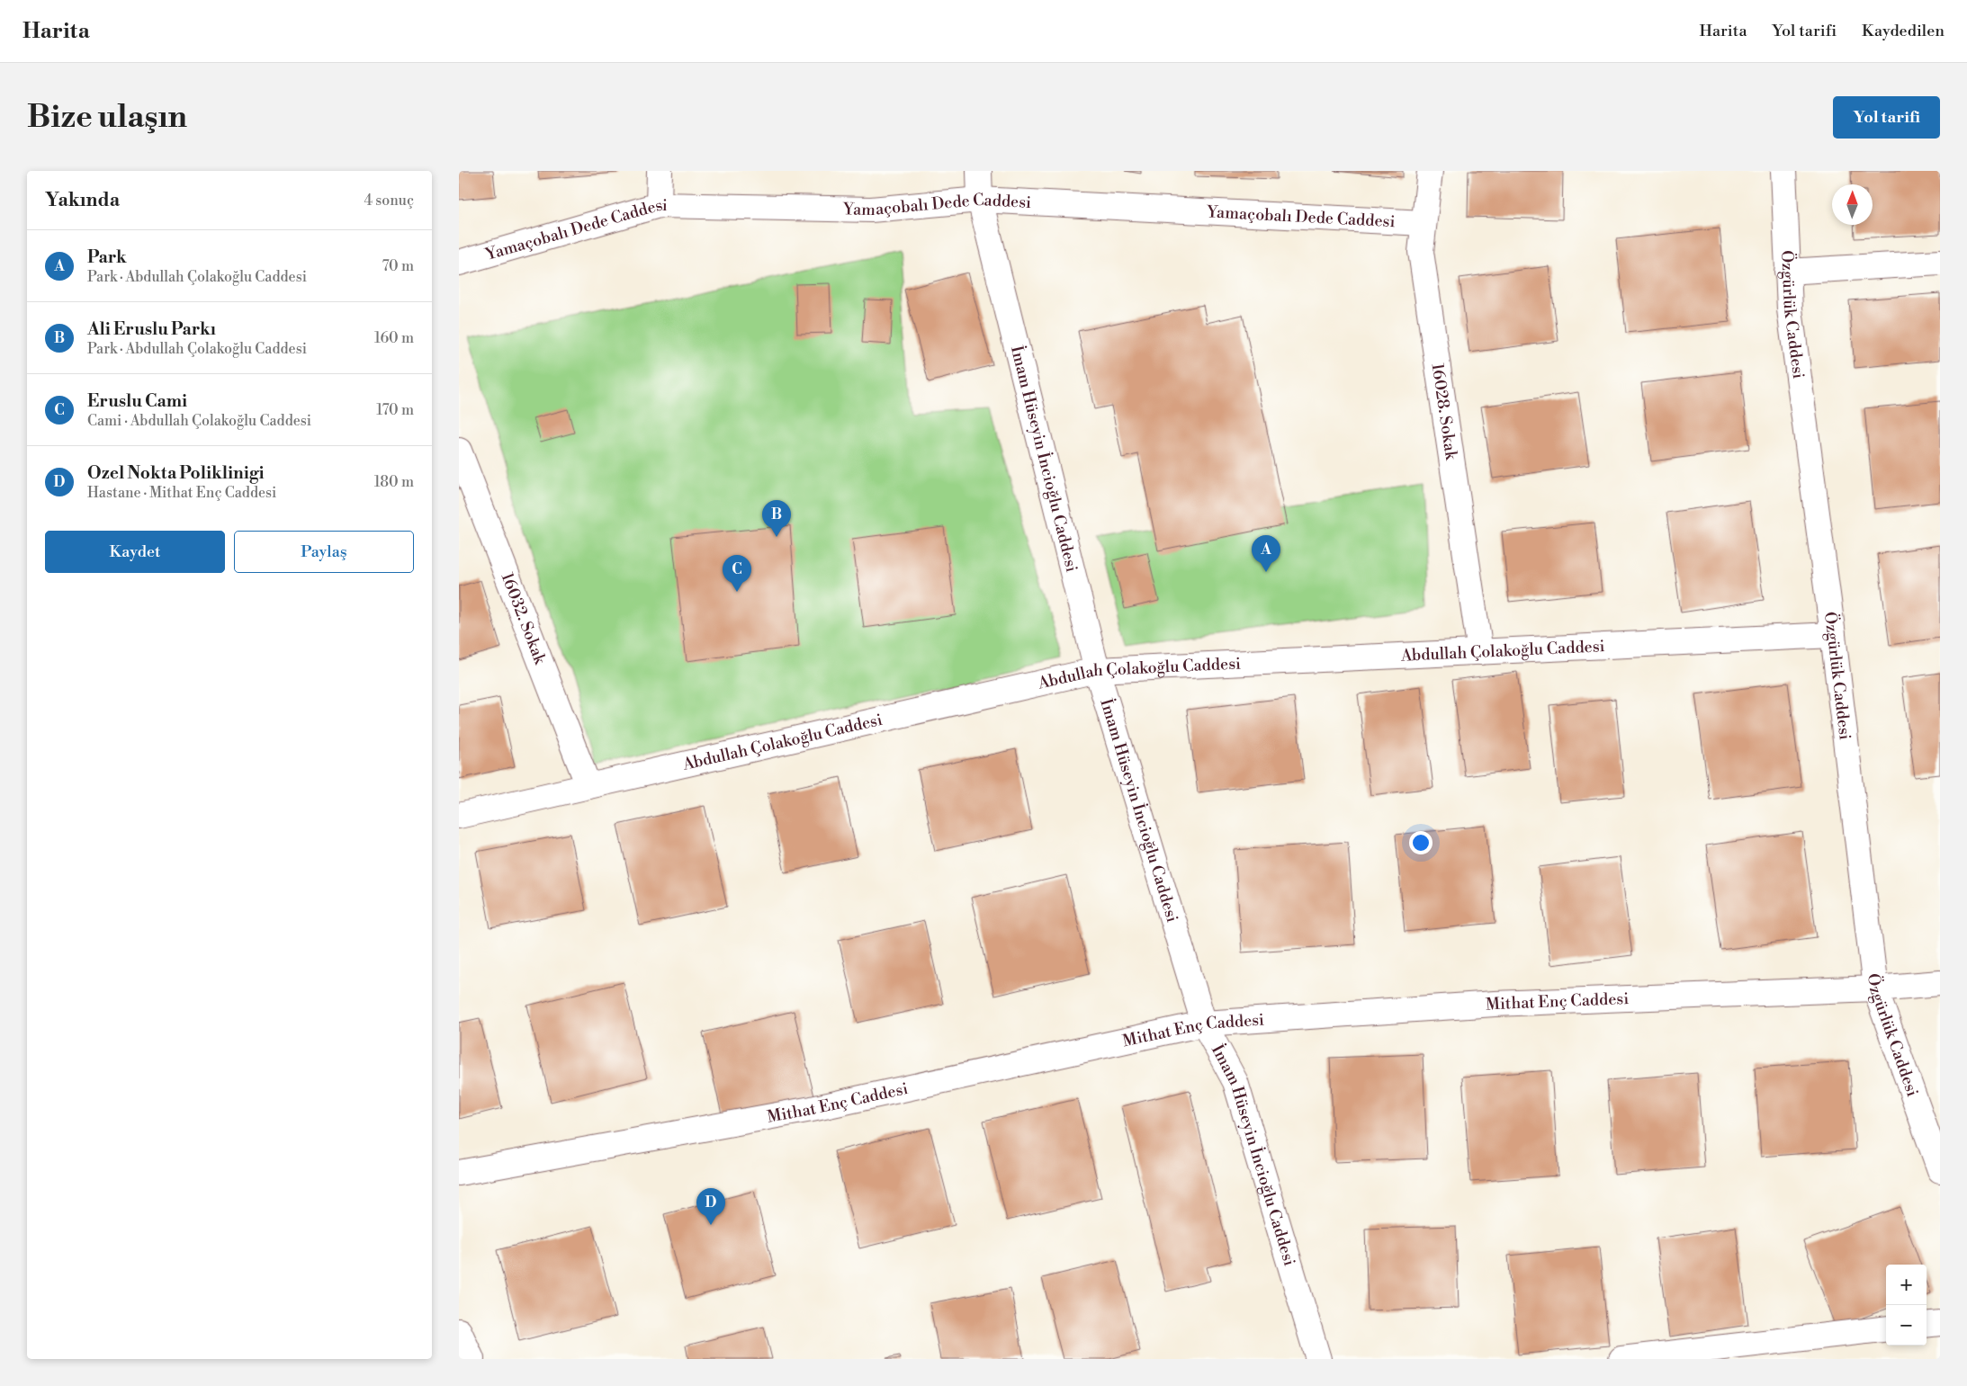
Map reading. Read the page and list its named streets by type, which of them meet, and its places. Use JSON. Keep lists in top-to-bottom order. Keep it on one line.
{"streets":{"street":["Yamaçobalı Dede Caddesi","Özgürlük Caddesi","16028. Sokak","İmam Hüseyin İncioğlu Caddesi","16032. Sokak","Abdullah Çolakoğlu Caddesi","Mithat Enç Caddesi"]},"crossings":[["Yamaçobalı Dede Caddesi","16028. Sokak"],["Yamaçobalı Dede Caddesi","İmam Hüseyin İncioğlu Caddesi"],["Özgürlük Caddesi","Abdullah Çolakoğlu Caddesi"],["Özgürlük Caddesi","Mithat Enç Caddesi"],["16028. Sokak","Abdullah Çolakoğlu Caddesi"],["İmam Hüseyin İncioğlu Caddesi","Abdullah Çolakoğlu Caddesi"],["İmam Hüseyin İncioğlu Caddesi","Mithat Enç Caddesi"],["16032. Sokak","Abdullah Çolakoğlu Caddesi"]],"north":"top","page":{"header":"Harita","nav":["Harita","Yol tarifi","Kaydedilen"],"buttons":["Yol tarifi",["Kaydet","Paylaş"]],"title":"Bize ulaşın","heading":["Yakında","4 sonuç"],"list":[{"mark":"A","name":"Park","note":"Park · Abdullah Çolakoğlu Caddesi","value":"70 m"},{"mark":"B","name":"Ali Eruslu Parkı","note":"Park · Abdullah Çolakoğlu Caddesi","value":"160 m"},{"mark":"C","name":"Eruslu Cami","note":"Cami · Abdullah Çolakoğlu Caddesi","value":"170 m"},{"mark":"D","name":"Ozel Nokta Poliklinigi","note":"Hastane · Mithat Enç Caddesi","value":"180 m"}],"pins":["B","A","C","D"],"map_buttons":["+","−"]}}
